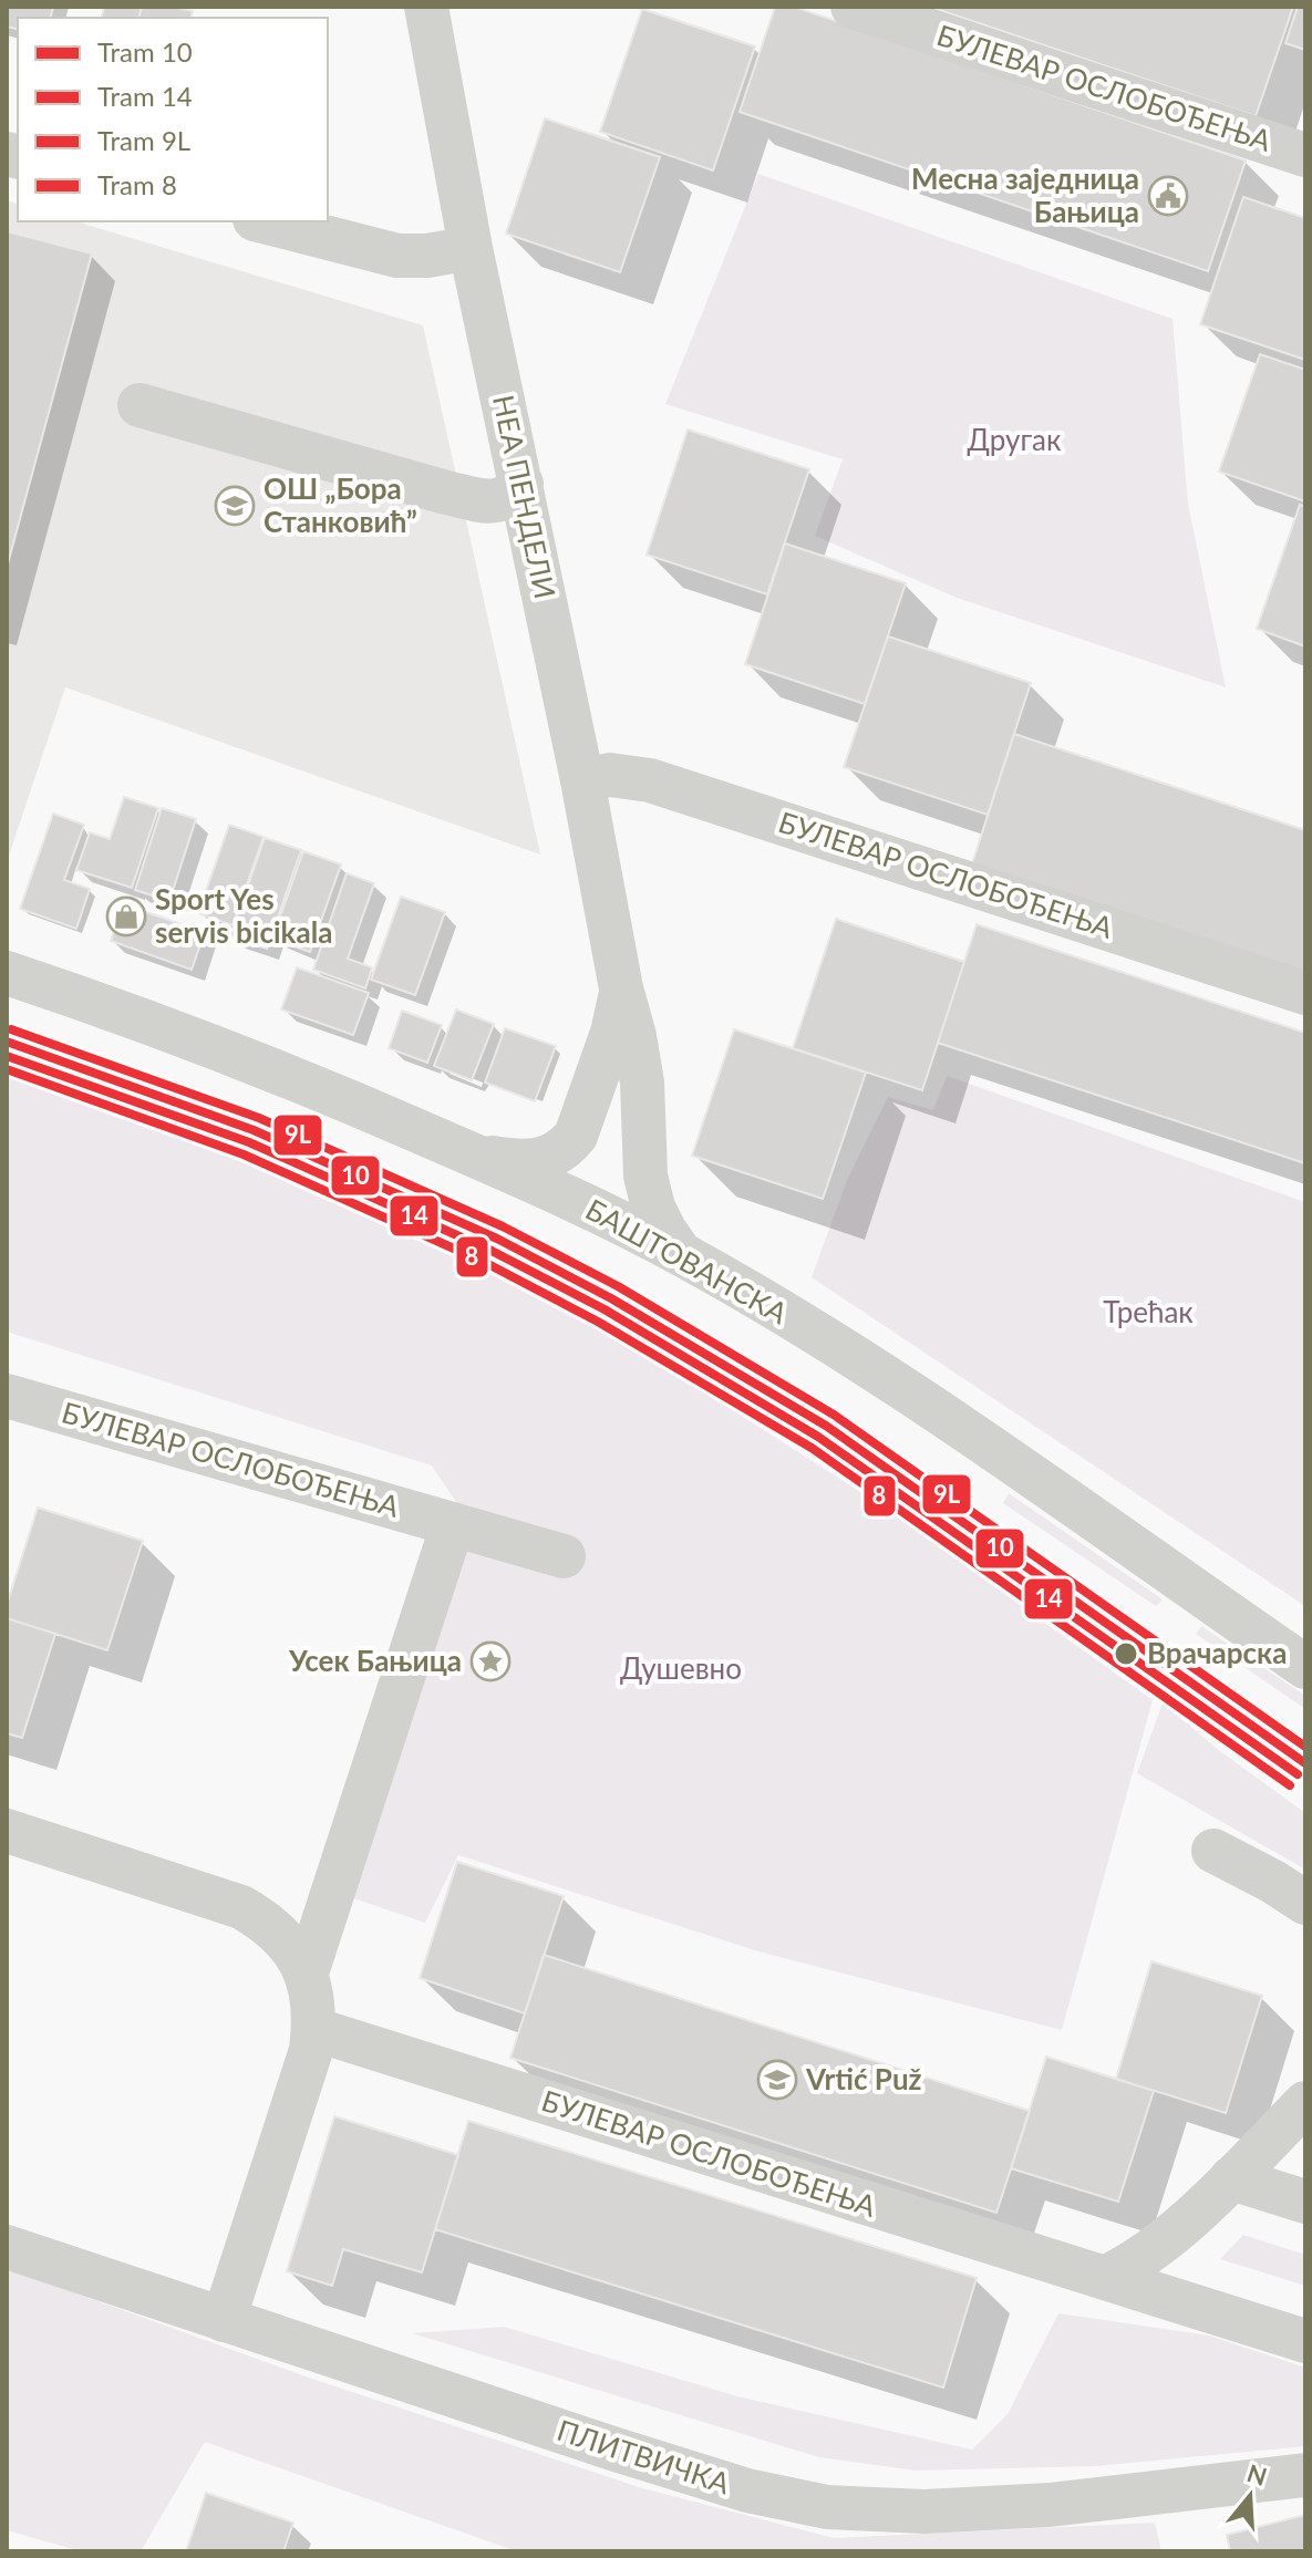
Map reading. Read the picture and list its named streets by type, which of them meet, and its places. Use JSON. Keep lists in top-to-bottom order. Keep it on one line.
{"streets":{"street":["БУЛЕВАР ОСЛОБОЂЕЊА","НЕА ПЕНДЕЛИ","БАШТОВАНСКА","ПЛИТВИЧКА"]},"crossings":[["БУЛЕВАР ОСЛОБОЂЕЊА","НЕА ПЕНДЕЛИ"],["НЕА ПЕНДЕЛИ","БАШТОВАНСКА"]],"parks":["Другак","Трећак","Душевно"],"places":{"public building":["Месна заједница Бањица"],"school or university":["ОШ „Бора Станковић”","Vrtić Puž"],"shop":["Sport Yes servis bicikala"],"other":["Врачарска"],"place":["Усек Бањица"]},"lines":["tram line 9L","tram line 10","tram line 14","tram line 8"],"legend":["Tram 10","Tram 14","Tram 9L","Tram 8"],"north":"top"}
